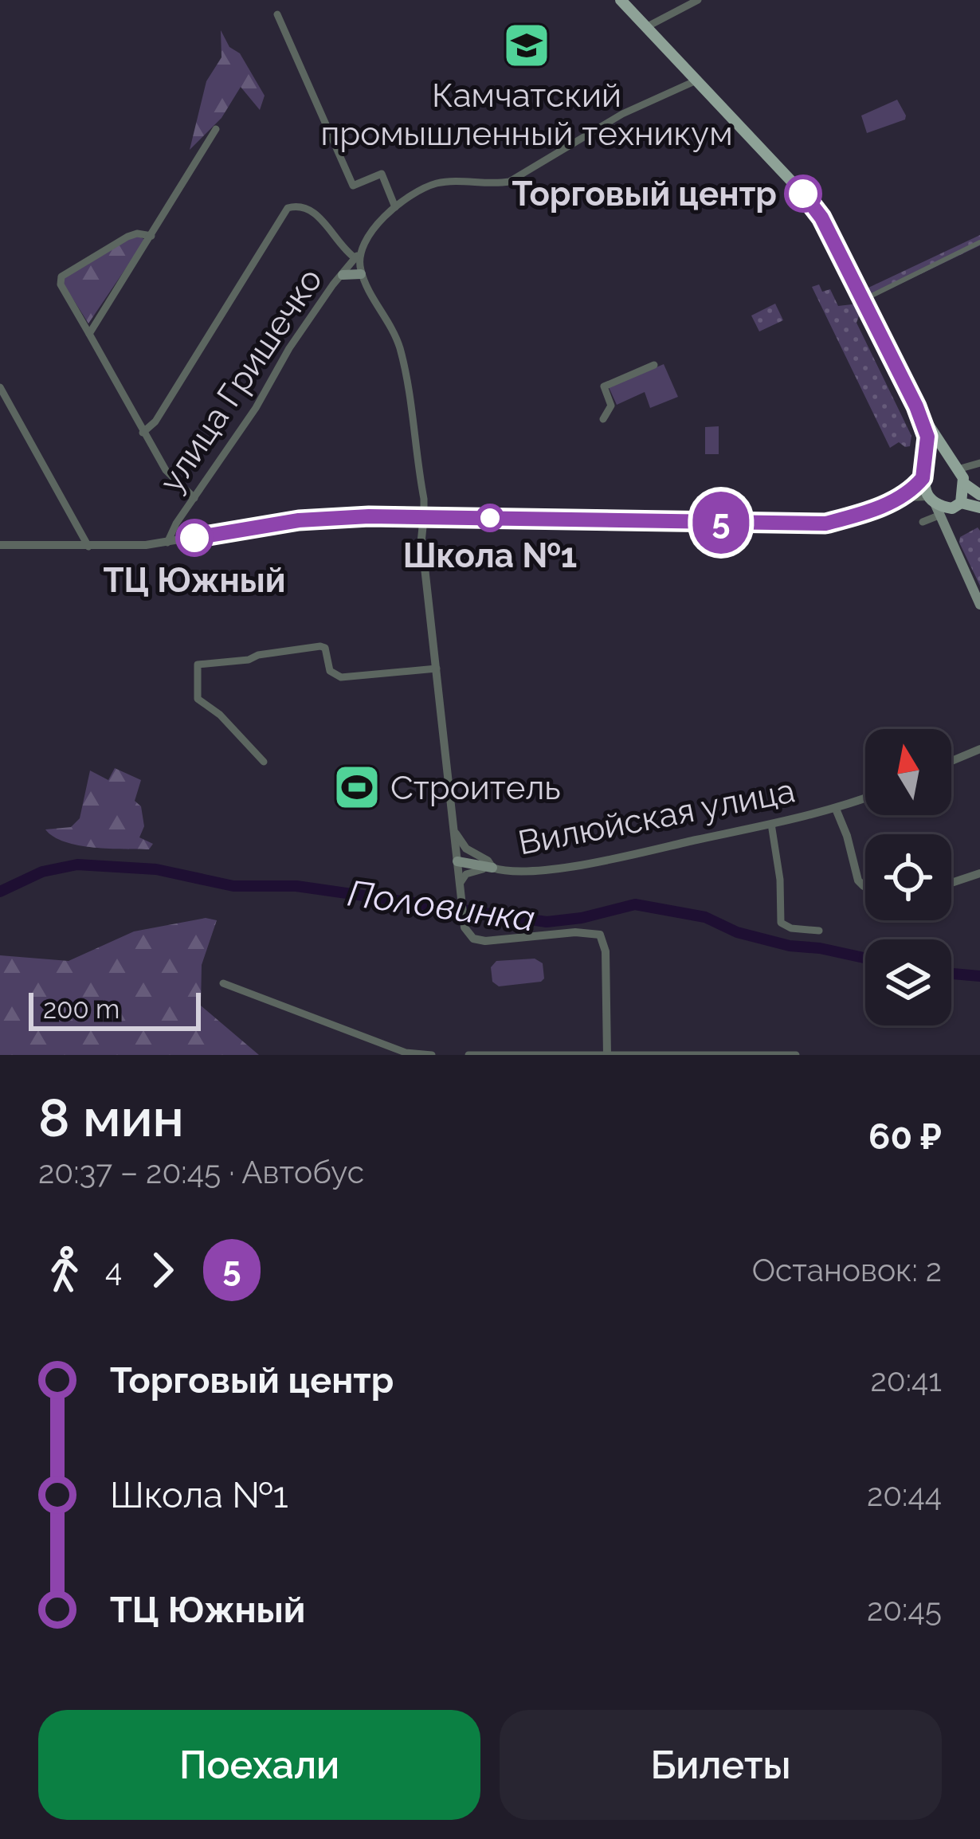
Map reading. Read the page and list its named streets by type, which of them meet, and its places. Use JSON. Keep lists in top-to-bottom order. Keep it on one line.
{"streets":{"street":["улица Гришечко","Вилюйская улица"]},"water":["Половинка"],"places":{"school or university":["Камчатский промышленный техникум"],"other":["Торговый центр","Школа №1","ТЦ Южный"],"sports":["Строитель"]},"lines":["bus line 5"],"scale_bar":"200 m","north":"top","page":{"on_map":"5","scale":"200 m","heading":["8 мин","20:37 – 20:45 · Автобус","60 ₽"],"legs":["4","5","Остановок: 2"],"list":[{"name":"Торговый центр","value":"20:41"},{"name":"Школа №1","value":"20:44"},{"name":"ТЦ Южный","value":"20:45"}],"buttons":["Поехали","Билеты"]}}
